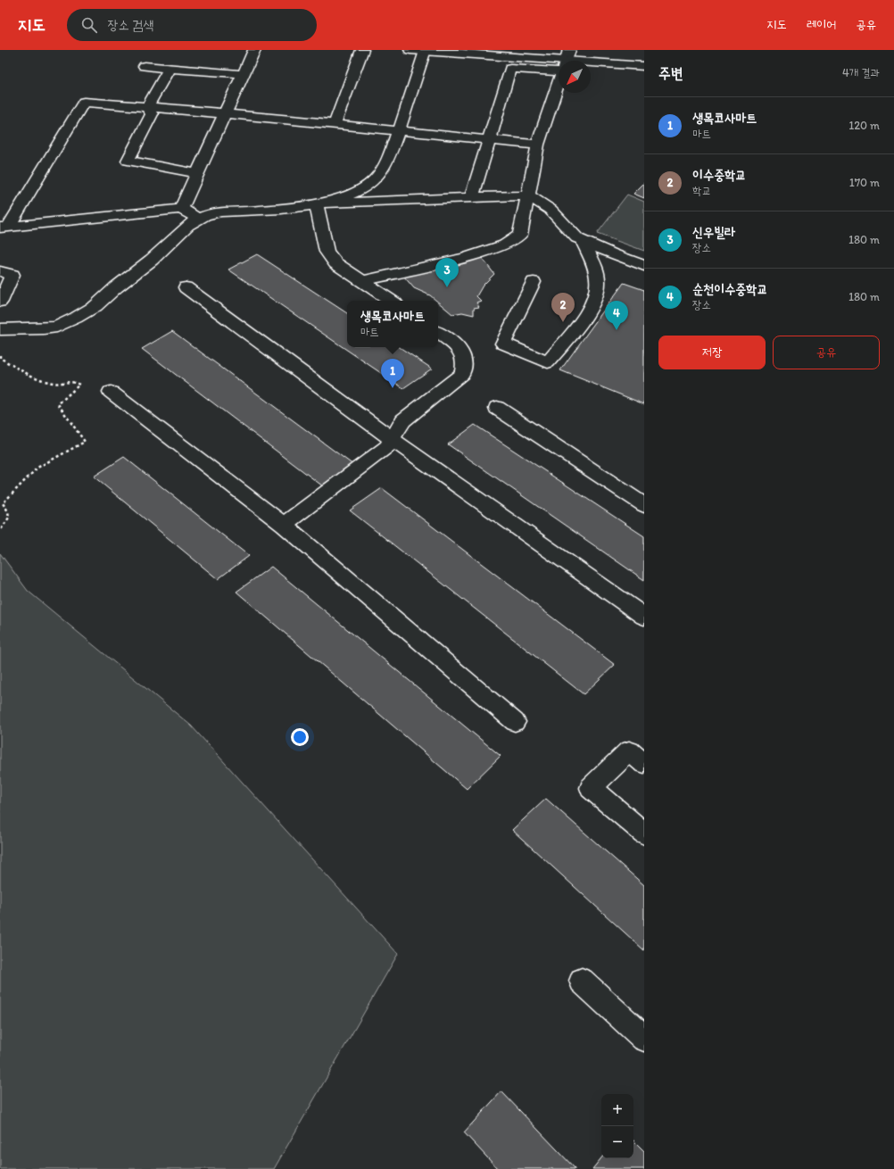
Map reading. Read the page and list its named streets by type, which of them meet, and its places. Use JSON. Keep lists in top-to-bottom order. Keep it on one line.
{"north":"bottom left","page":{"header":"지도","search":"장소 검색","nav":["지도","레이어","공유"],"heading":["주변","4개 결과"],"list":[{"mark":"1","name":"생목코사마트","note":"마트","value":"120 m"},{"mark":"2","name":"이수중학교","note":"학교","value":"170 m"},{"mark":"3","name":"신우빌라","note":"장소","value":"180 m"},{"mark":"4","name":"순천이수중학교","note":"장소","value":"180 m"}],"pins":["3","2","4","1"],"popup":["생목코사마트","마트"],"buttons":["저장","공유"],"map_buttons":["+","−"]}}
